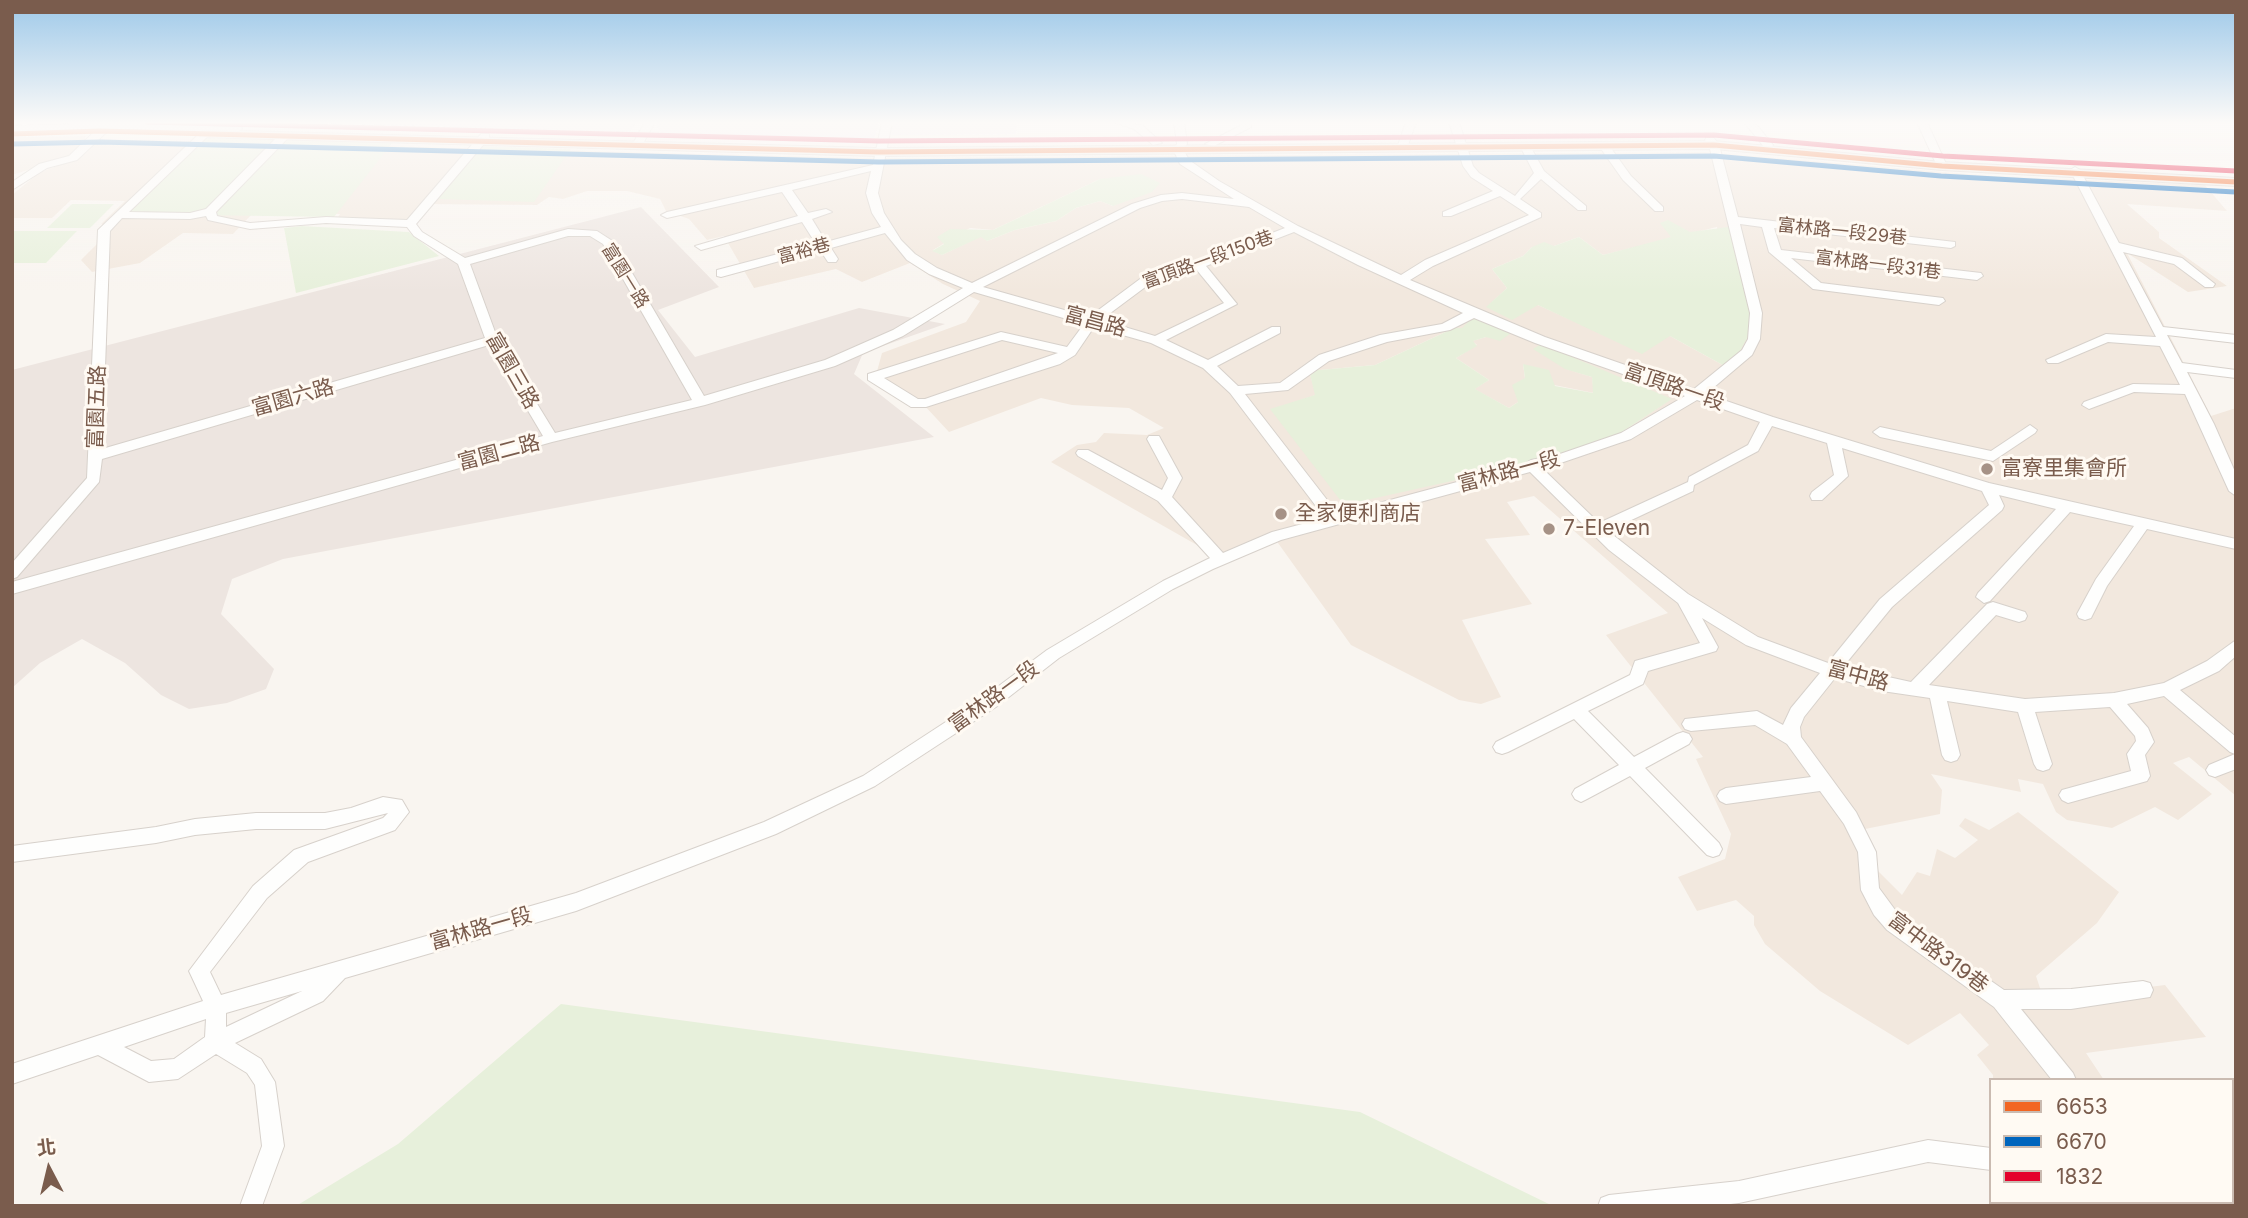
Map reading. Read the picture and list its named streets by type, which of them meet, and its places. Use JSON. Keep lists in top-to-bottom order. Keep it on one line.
{"streets":{"street":["富林路一段29巷","富裕巷","富頂路一段150巷","富林路一段31巷","富園一路","富昌路","富園三路","富頂路一段","富園六路","富園五路","富園二路","富林路一段","富中路","富中路319巷"]},"crossings":[["富林路一段29巷","富林路一段"],["富裕巷","富昌路"],["富頂路一段150巷","富昌路"],["富頂路一段150巷","富頂路一段"],["富園一路","富園三路"],["富園一路","富園二路"],["富昌路","富園二路"],["富昌路","富林路一段"],["富園三路","富園六路"],["富園三路","富園二路"],["富頂路一段","富園二路"],["富頂路一段","富林路一段"],["富園六路","富園五路"],["富林路一段","富中路"]],"places":["富寮里集會所","全家便利商店","7-Eleven"],"lines":["transit line 6653","transit line 6670"],"legend":["6653","6670","1832"],"north":"top"}
